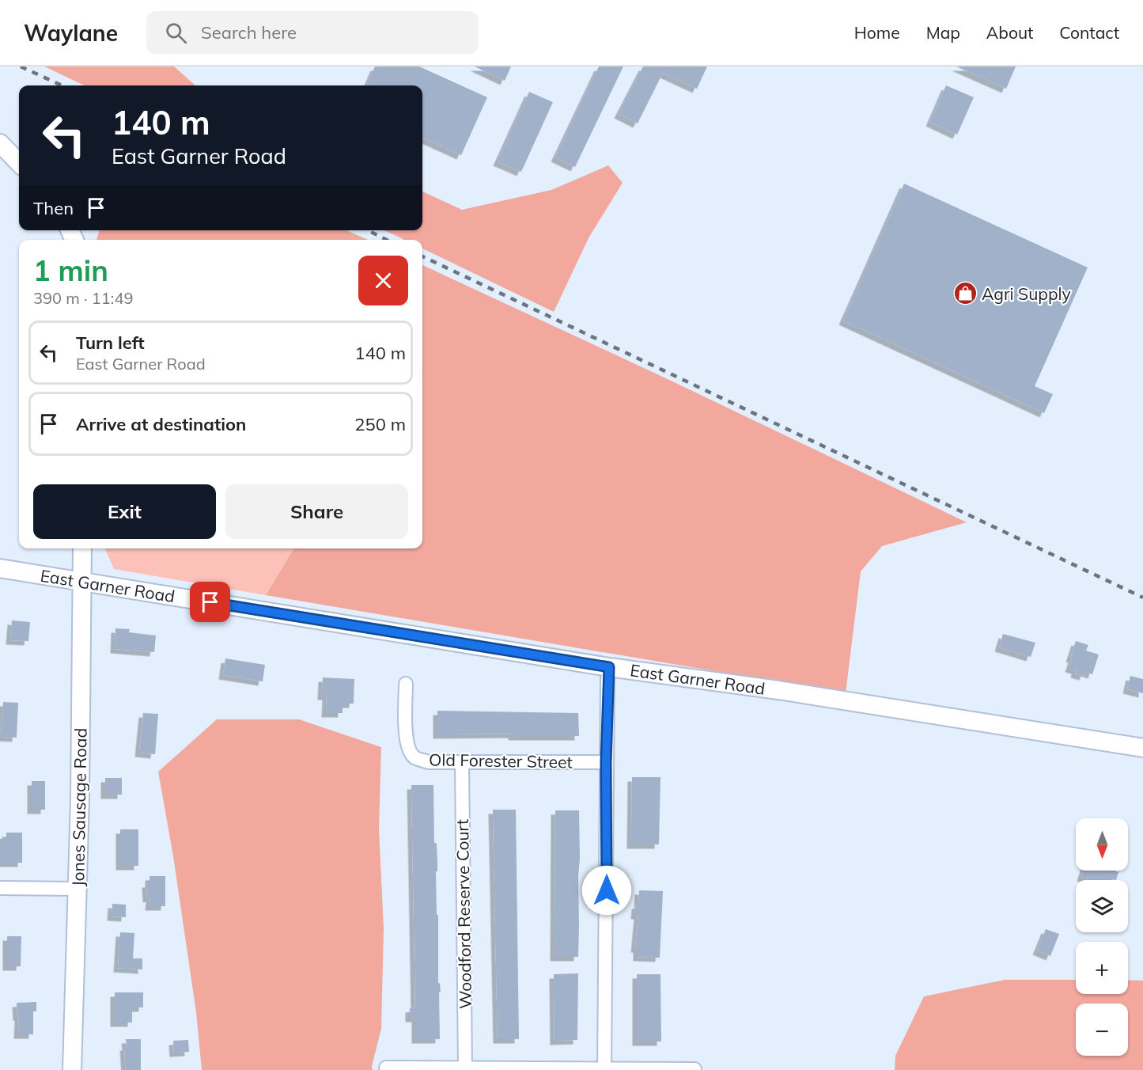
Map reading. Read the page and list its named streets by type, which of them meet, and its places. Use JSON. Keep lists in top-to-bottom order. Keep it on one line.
{"streets":{"main road":["East Garner Road","Jones Sausage Road"],"street":["Old Forester Street","Woodford Reserve Court"]},"crossings":[["East Garner Road","Jones Sausage Road"],["Old Forester Street","Woodford Reserve Court"]],"places":{"shop":["Agri Supply"]},"north":"bottom","page":{"header":"Waylane","search":"Search here","nav":["Home","Map","About","Contact"],"turn":["140 m","East Garner Road"],"then":"Then","heading":["1 min","390 m · 11:49"],"list":[{"name":"Turn left","note":"East Garner Road","value":"140 m"},{"name":"Arrive at destination","value":"250 m"}],"buttons":["Exit","Share"],"map_buttons":["+","−"]}}
